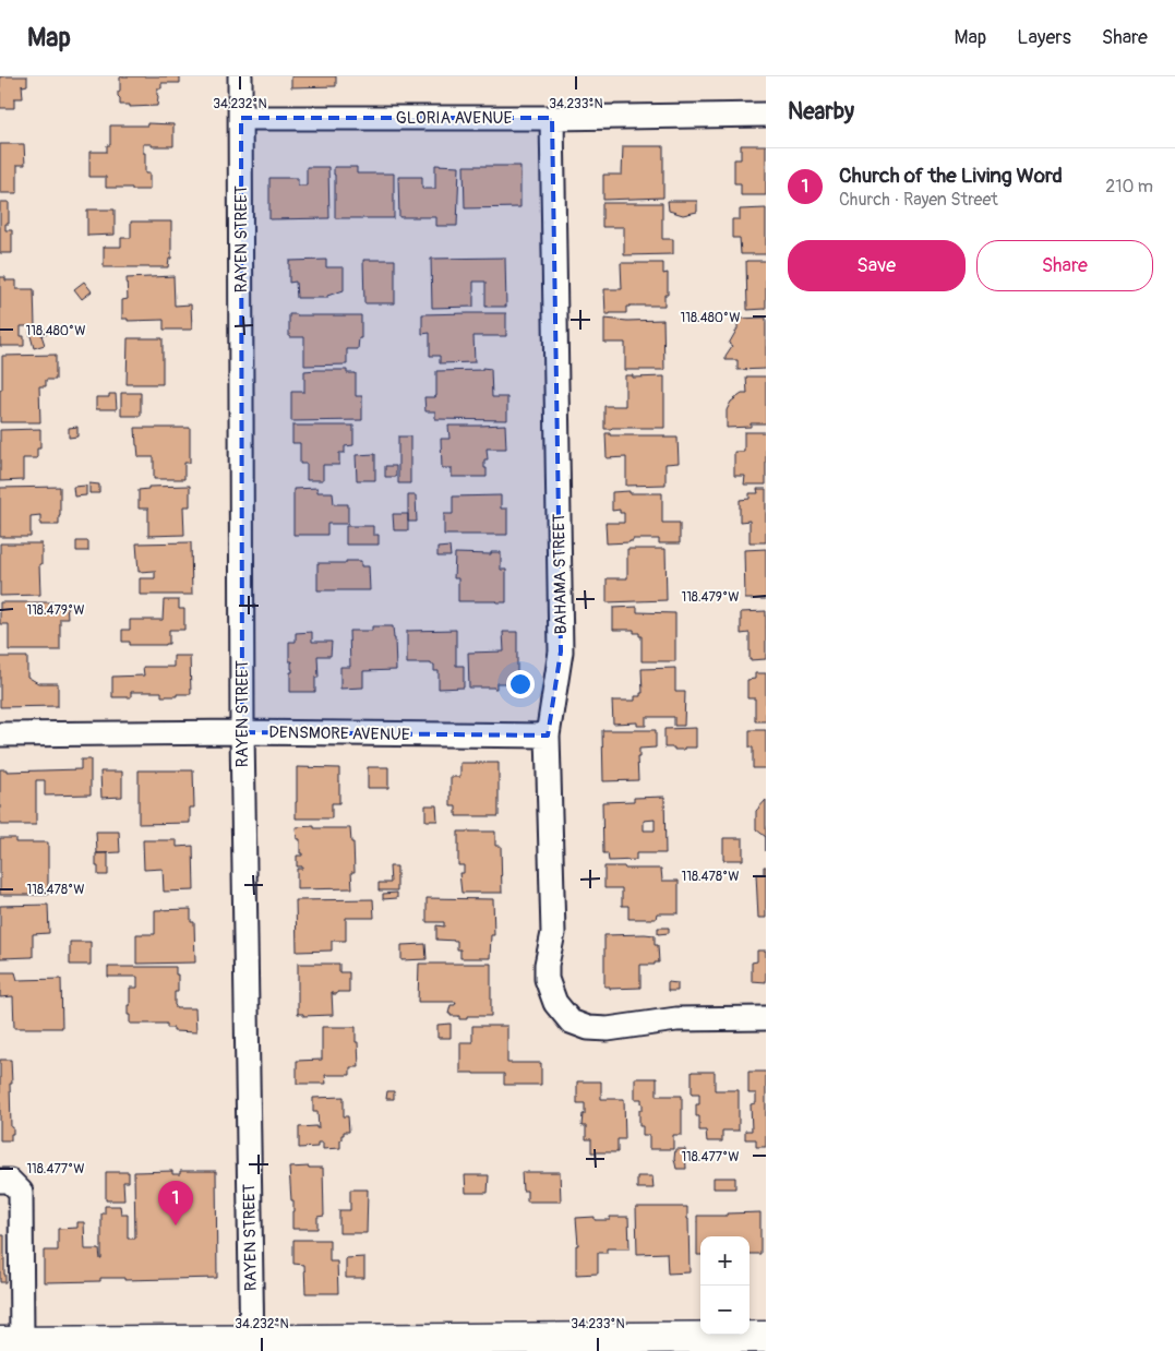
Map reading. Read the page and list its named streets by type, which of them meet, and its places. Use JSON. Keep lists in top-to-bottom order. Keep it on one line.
{"streets":{"street":["GLORIA AVENUE","RAYEN STREET","BAHAMA STREET","DENSMORE AVENUE"]},"crossings":[["GLORIA AVENUE","RAYEN STREET"],["GLORIA AVENUE","BAHAMA STREET"],["RAYEN STREET","DENSMORE AVENUE"],["BAHAMA STREET","DENSMORE AVENUE"]],"page":{"header":"Map","nav":["Map","Layers","Share"],"heading":"Nearby","list":[{"mark":"1","name":"Church of the Living Word","note":"Church · Rayen Street","value":"210 m"}],"buttons":["Save","Share"],"pins":"1","map_buttons":["+","−"]},"coordinates":["34.232°N","34.233°N","118.480°W","118.479°W","118.478°W","118.477°W"]}
